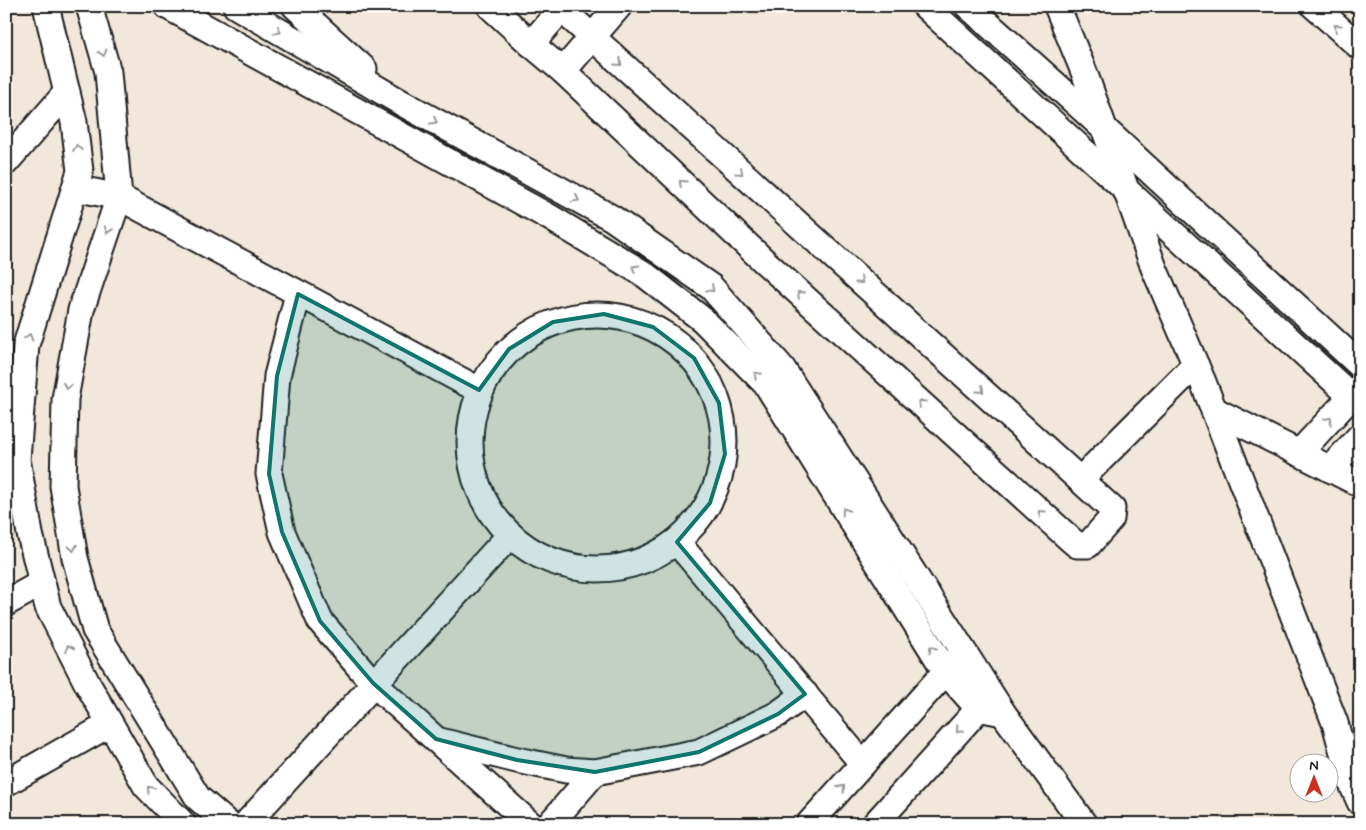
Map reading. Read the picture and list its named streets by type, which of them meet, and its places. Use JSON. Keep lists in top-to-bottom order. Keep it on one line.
{"north":"top"}
